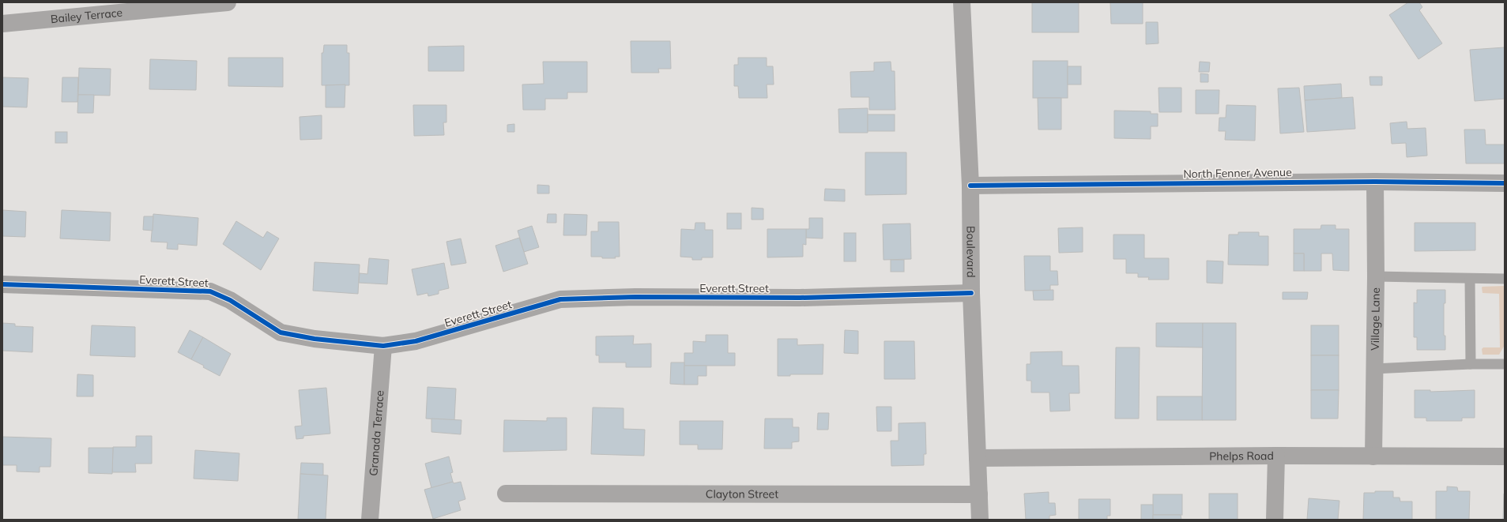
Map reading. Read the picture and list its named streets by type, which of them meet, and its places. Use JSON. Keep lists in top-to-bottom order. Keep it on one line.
{"streets":{"street":["Bailey Terrace","North Fenner Avenue","Boulevard","Everett Street","Village Lane","Granada Terrace","Phelps Road","Clayton Street"]},"crossings":[["North Fenner Avenue","Boulevard"],["North Fenner Avenue","Village Lane"],["Boulevard","Everett Street"],["Boulevard","Phelps Road"],["Boulevard","Clayton Street"],["Everett Street","Granada Terrace"],["Village Lane","Phelps Road"]]}
